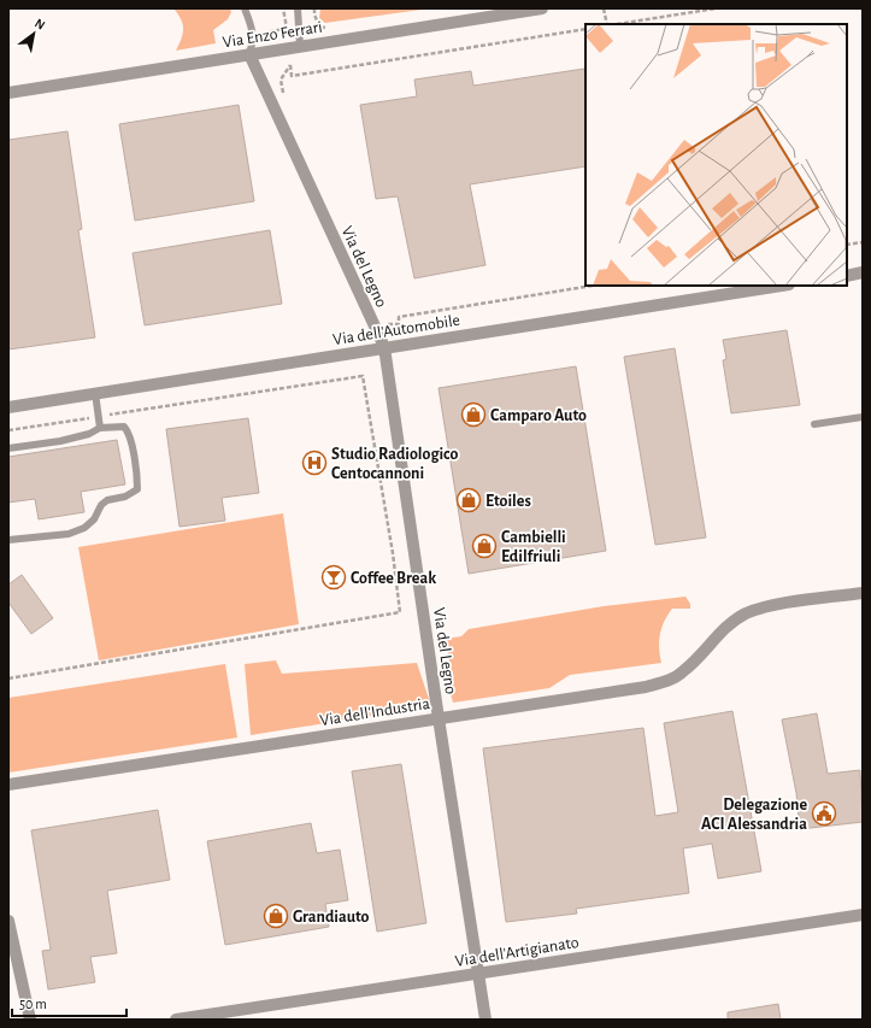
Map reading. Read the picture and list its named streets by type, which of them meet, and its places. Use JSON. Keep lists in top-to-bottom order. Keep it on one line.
{"streets":{"street":["Via Enzo Ferrari","Via del Legno","Via dell'Automobile","Via dell'Industria","Via dell'Artigianato"]},"crossings":[["Via Enzo Ferrari","Via del Legno"],["Via del Legno","Via dell'Automobile"],["Via del Legno","Via dell'Industria"],["Via del Legno","Via dell'Artigianato"]],"places":{"shop":["Camparo Auto","Etoiles","Cambielli Edilfriuli","Grandiauto"],"hospital":["Studio Radiologico Centocannoni"],"bar":["Coffee Break"],"public building":["Delegazione ACI Alessandria"]},"scale_bar":"50 m","north":"top right"}
